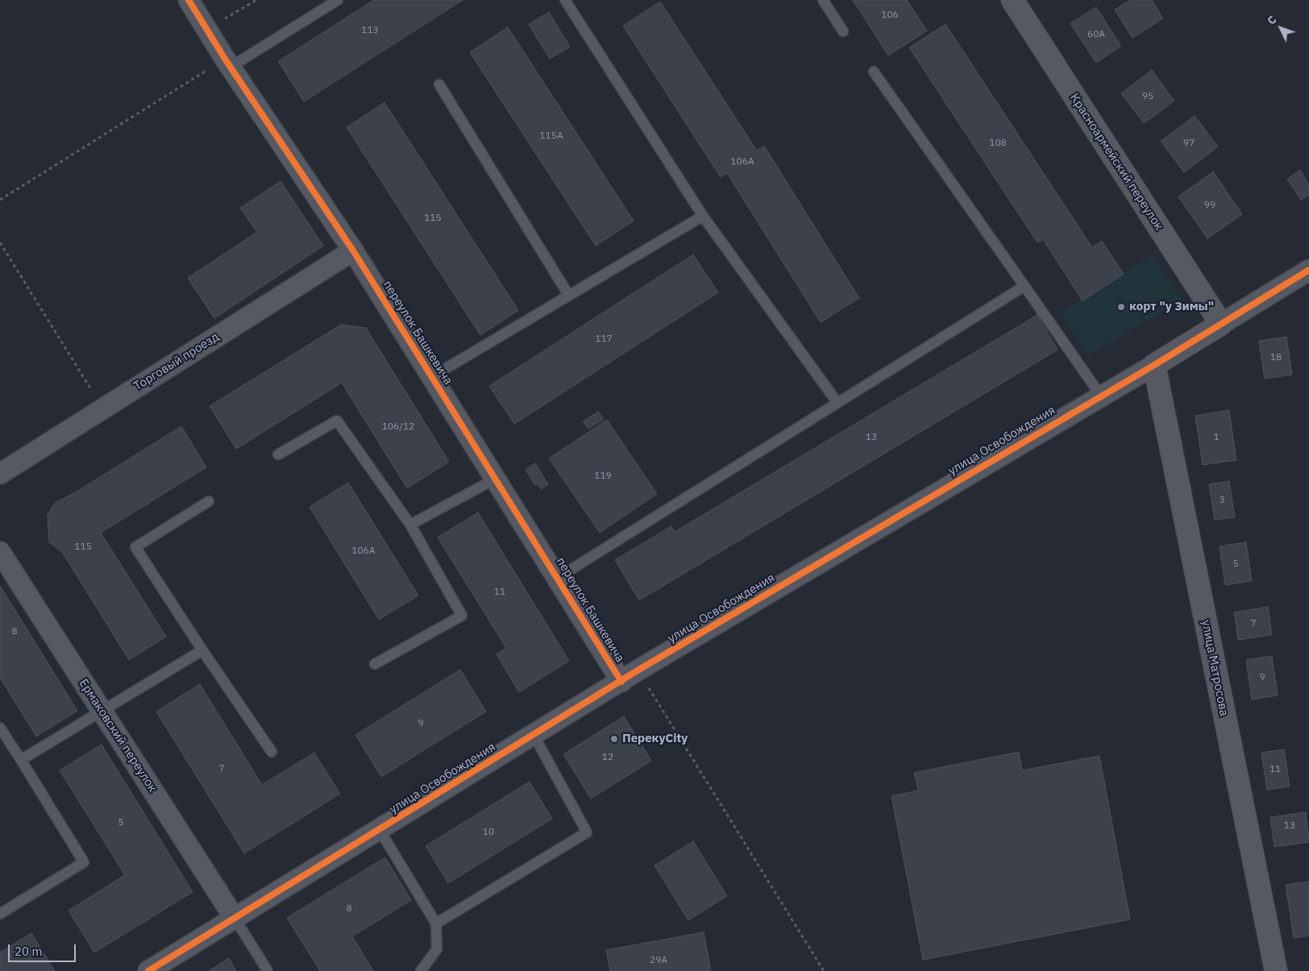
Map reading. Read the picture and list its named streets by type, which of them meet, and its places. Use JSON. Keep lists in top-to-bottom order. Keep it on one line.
{"streets":{"street":["Красноармейский переулок","переулок Башкевича","Торговый проезд","улица Освобождения","улица Матросова","Ермаковский переулок"]},"crossings":[["Красноармейский переулок","улица Освобождения"],["переулок Башкевича","Торговый проезд"],["переулок Башкевича","улица Освобождения"],["улица Освобождения","улица Матросова"],["улица Освобождения","Ермаковский переулок"]],"places":["корт \"у Зимы\"","ПерекуCity"],"house_numbers":["106","113","60А","95","115А","108","97","106А","99","115","117","18","106/12","13","1","119","3","115","106А","5","11","7","8","9","9","12","7","11","5","13","10","8","29А"],"scale_bar":"20 m","north":"top left"}
